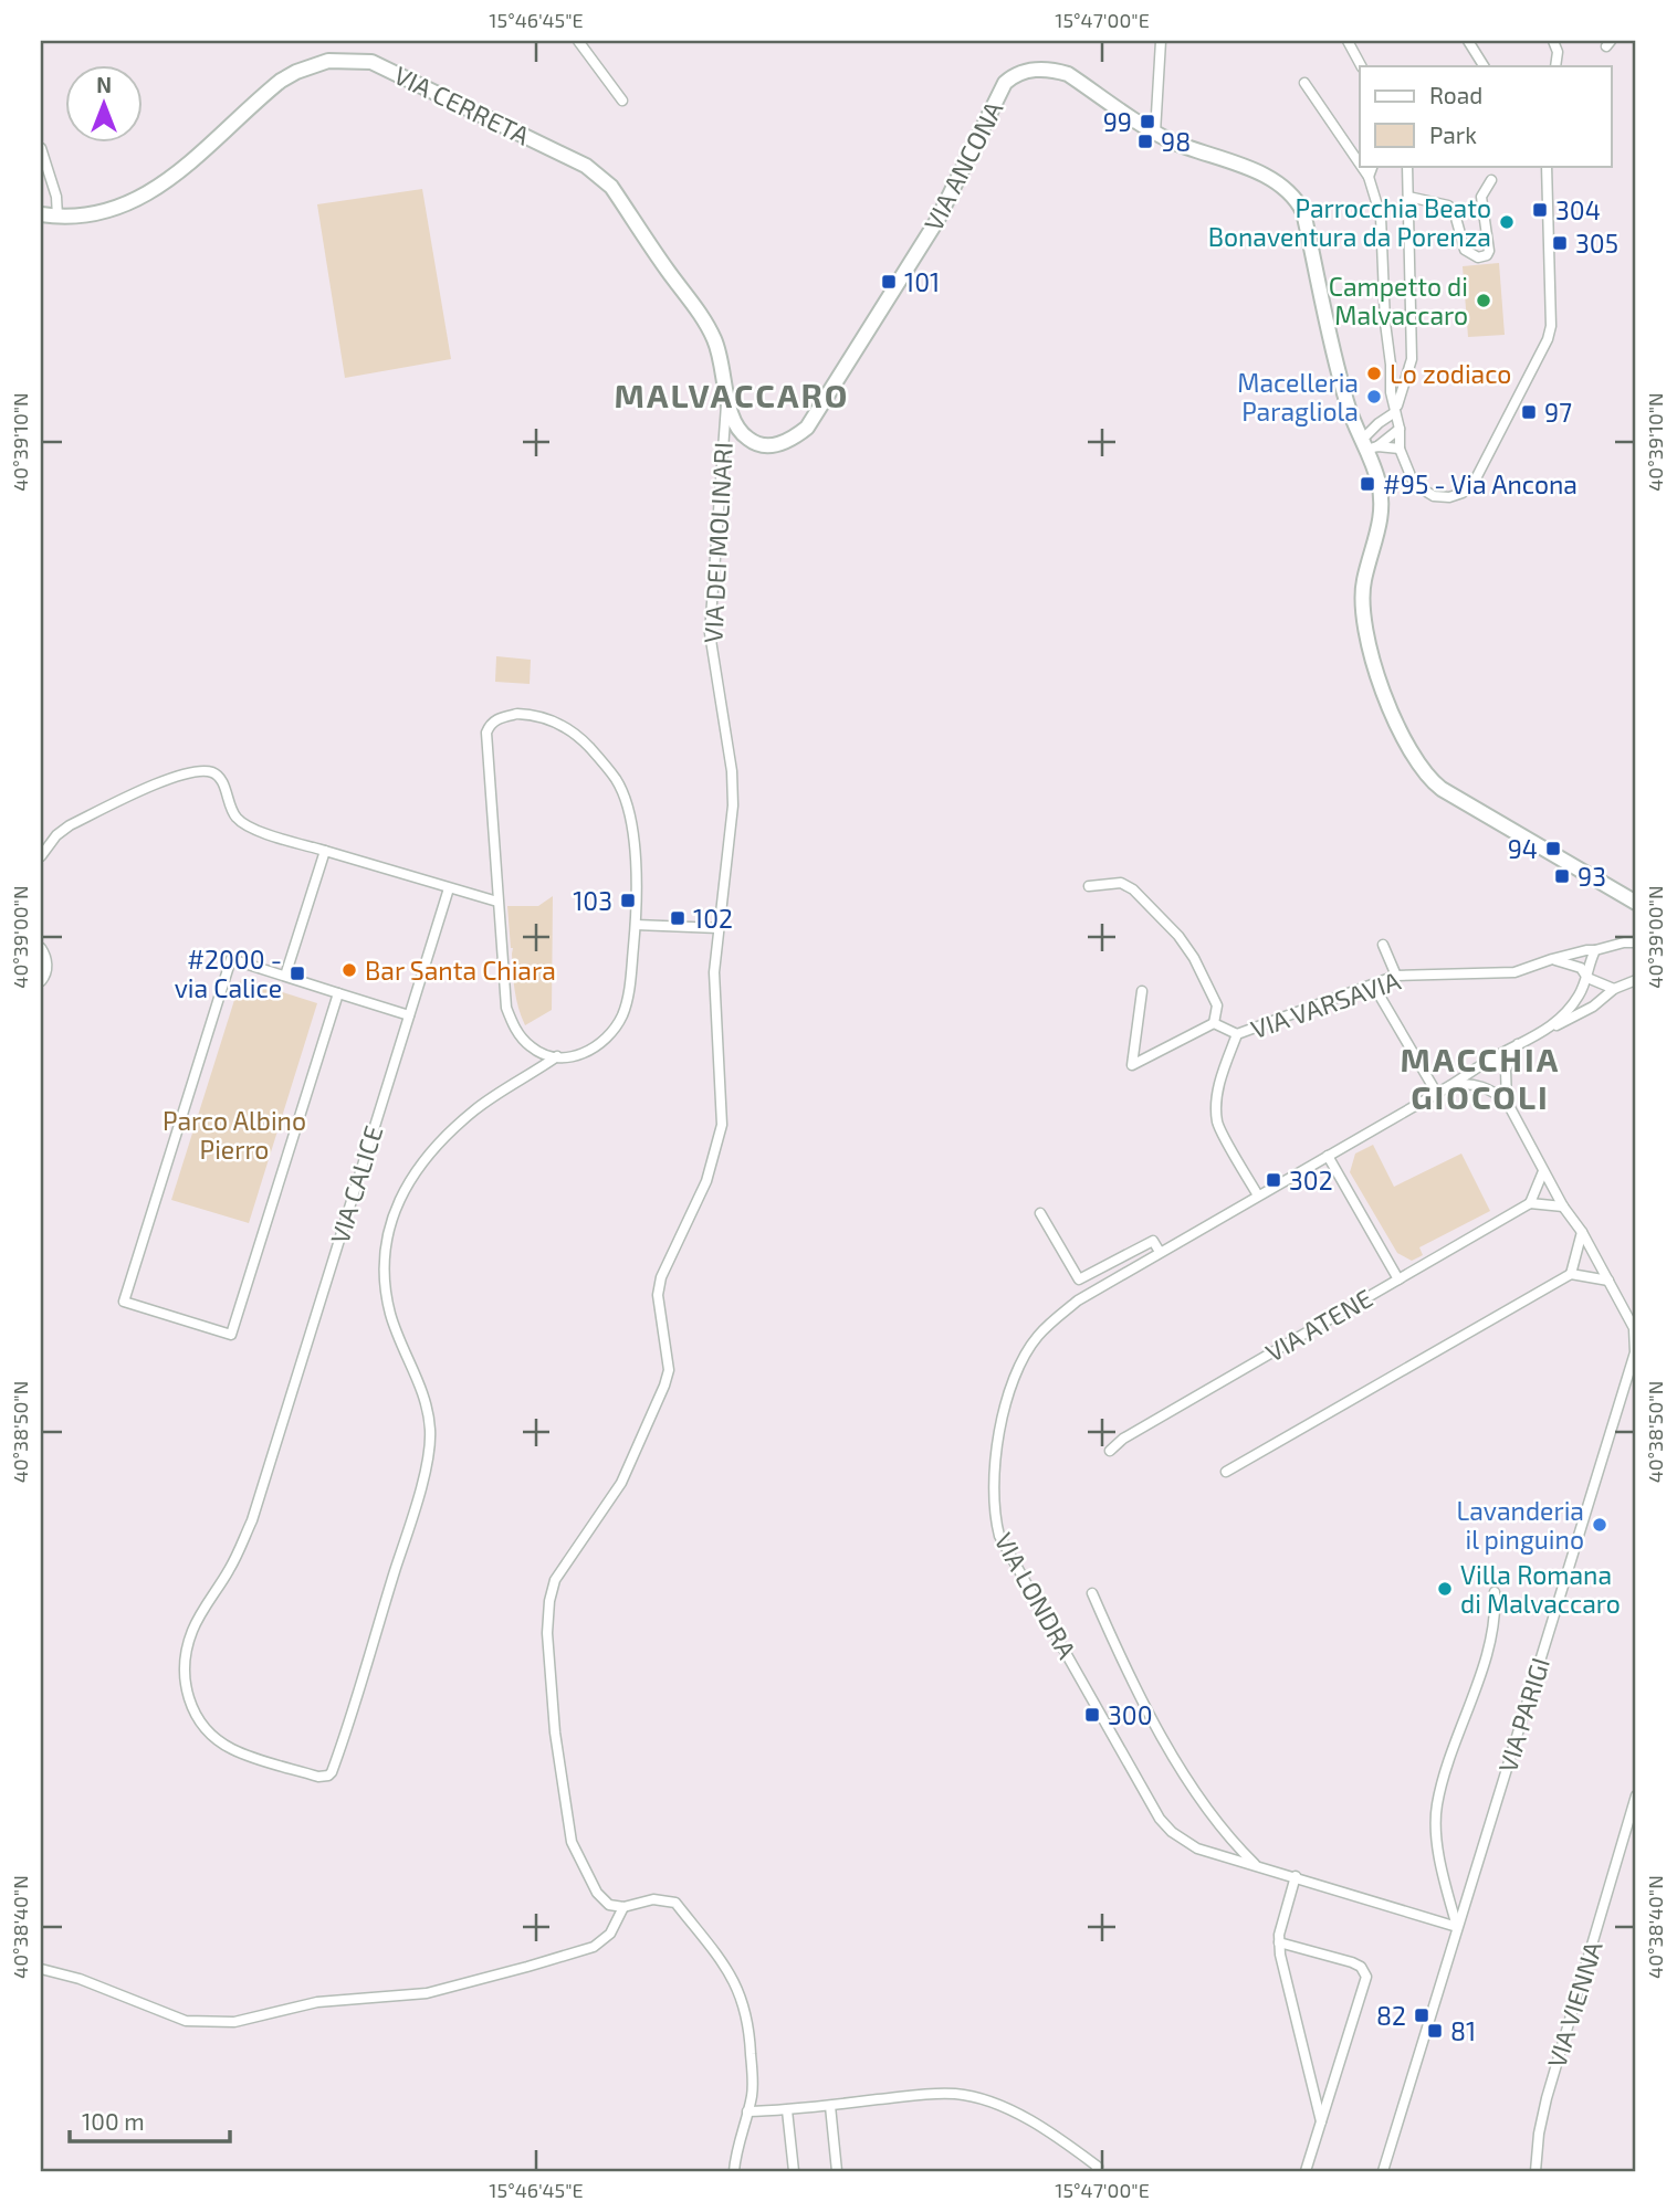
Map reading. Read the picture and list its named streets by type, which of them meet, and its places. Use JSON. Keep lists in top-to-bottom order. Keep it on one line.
{"streets":{"street":["VIA CERRETA","VIA ANCONA","VIA DEI MOLINARI","VIA VARSAVIA","VIA CALICE","VIA ATENE","VIA LONDRA","VIA PARIGI","VIA VIENNA"]},"crossings":[["VIA CERRETA","VIA ANCONA"],["VIA CERRETA","VIA DEI MOLINARI"],["VIA ANCONA","VIA DEI MOLINARI"],["VIA LONDRA","VIA PARIGI"]],"districts":["MALVACCARO","MACCHIA GIOCOLI"],"parks":["Parco Albino Pierro"],"places":{"transit":["99","98","304","305","101","97","#95 - Via Ancona","94","93","103","102","#2000 - via Calice","302","300","82","81"],"other":["Parrocchia Beato Bonaventura da Porenza","Campetto di Malvaccaro","Lo zodiaco","Macelleria Paragliola","Bar Santa Chiara","Lavanderia il pinguino","Villa Romana di Malvaccaro"]},"legend":["Road","Park"],"scale_bar":"100 m","north":"top","coordinates":["15°46'45\"E","15°47'00\"E","40°39'10\"N","40°39'00\"N","40°38'50\"N","40°38'40\"N"]}
